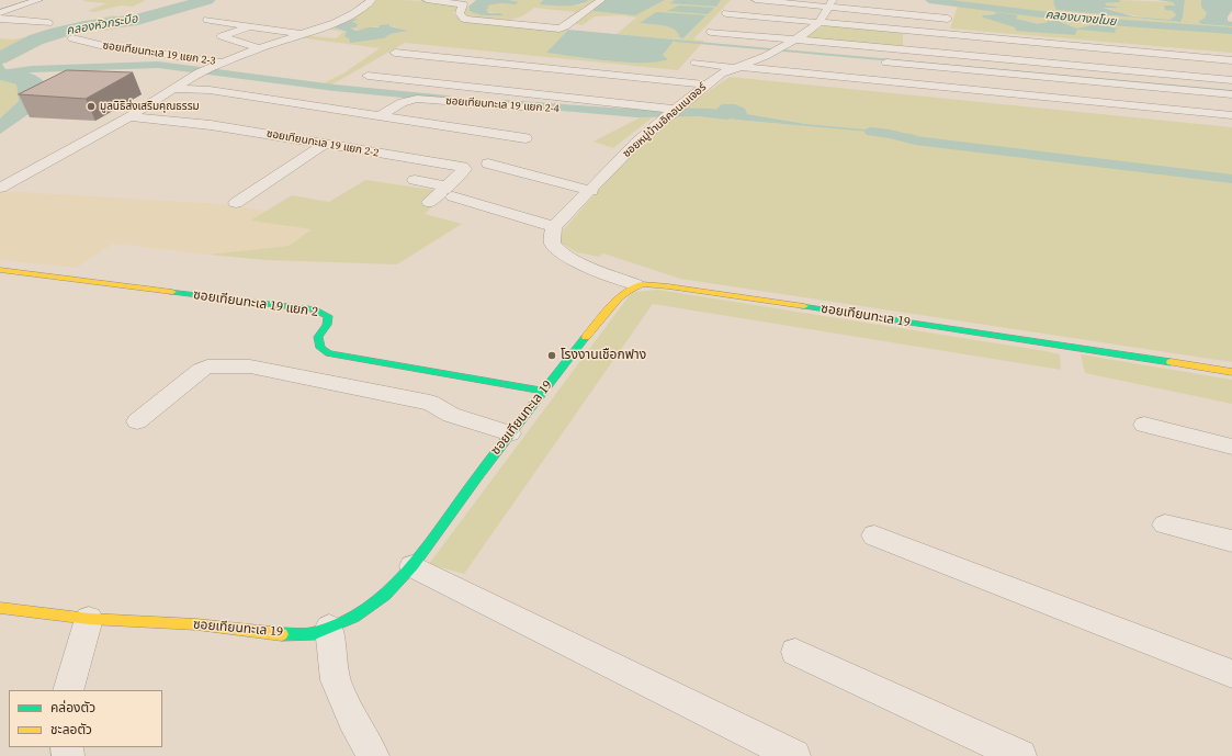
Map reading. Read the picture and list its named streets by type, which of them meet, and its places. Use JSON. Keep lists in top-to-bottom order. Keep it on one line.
{"streets":{"street":["ซอยเทียนทะเล 19 แยก 2-3","ซอยเทียนทะเล 19 แยก 2-4","ซอยหมู่บ้านอิคอนเนเจอร์","ซอยเทียนทะเล 19 แยก 2-2","ซอยเทียนทะเล 19 แยก 2","ซอยเทียนทะเล 19"]},"crossings":[["ซอยเทียนทะเล 19 แยก 2","ซอยเทียนทะเล 19"]],"water":["คลองบางขโมย","คลองหัวกระบือ"],"places":["มูลนิธิส่งเสริมคุณธรรม","โรงงานเชือกฟาง"],"legend":["คล่องตัว","ชะลอตัว"]}
